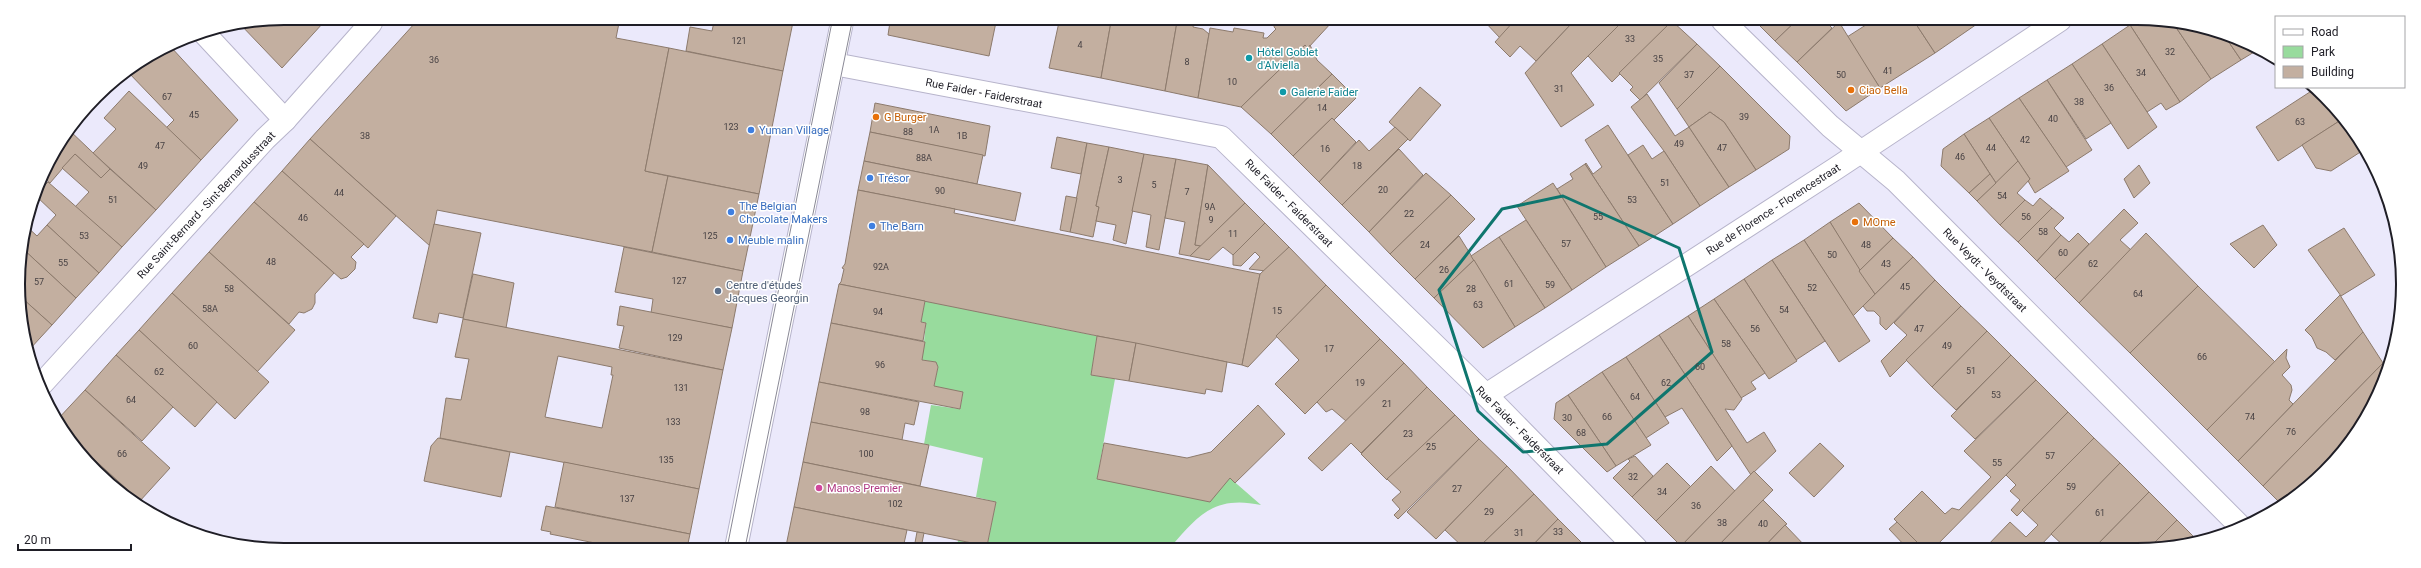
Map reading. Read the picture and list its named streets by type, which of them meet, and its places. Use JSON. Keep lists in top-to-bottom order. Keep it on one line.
{"streets":{"street":["Rue Faider - Faiderstraat","Rue Saint-Bernard - Sint-Bernardusstraat","Rue de Florence - Florencestraat","Rue Veydt - Veydtstraat"]},"crossings":[["Rue Faider - Faiderstraat","Rue de Florence - Florencestraat"],["Rue de Florence - Florencestraat","Rue Veydt - Veydtstraat"]],"places":["Hôtel Goblet d'Alviella","Ciao Bella","Galerie Faider","G Burger","Yuman Village","Trésor","The Belgian Chocolate Makers","MOme","The Barn","Meuble malin","Centre d'études Jacques Georgin","Manos Premier"],"house_numbers":["33","121","4","32","35","36","8","41","34","37","50","10","36","31","67","38","14","45","39","40","63","123","1A","88","38","1B","42","49","47","47","44","16","46","88A","49","18","3","51","5","20","90","7","44","54","51","53","9A","22","55","56","46","9","58","11","53","125","57","24","48","60","50","48","55","43","62","92A","26","127","57","61","59","45","52","58","28","64","63","58A","54","15","94","56","47","129","58","60","49","17","66","96","60","51","62","19","62","131","53","64","64","21","98","66","74","30","133","76","68","23","25","66","100","57","135","55","32","59","27","34","137","102","36","29","61","38","40","33","31"],"legend":["Road","Park","Building"],"scale_bar":"20 m"}
